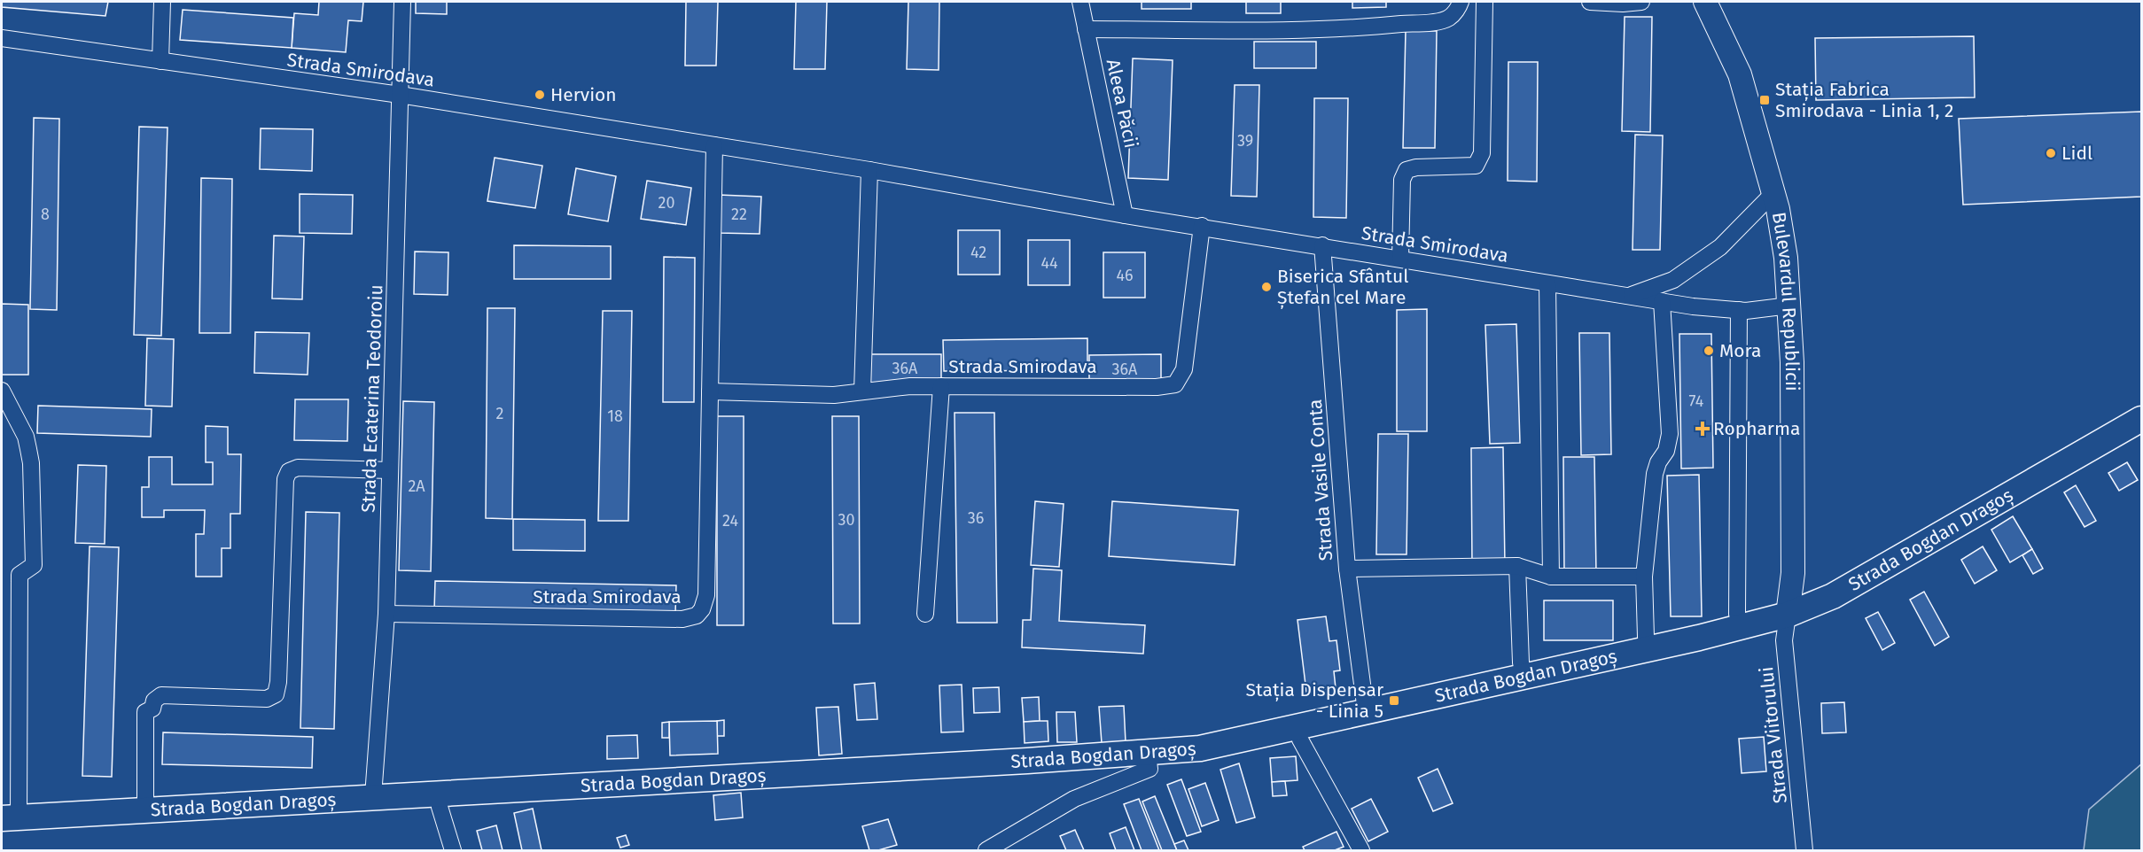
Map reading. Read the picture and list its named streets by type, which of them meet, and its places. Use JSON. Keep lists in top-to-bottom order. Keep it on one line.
{"streets":{"main road":["Bulevardul Republicii","Strada Bogdan Dragoș"],"street":["Strada Smirodava","Aleea Păcii","Strada Ecaterina Teodoroiu","Strada Vasile Conta","Strada Viitorului"]},"crossings":[["Strada Smirodava","Aleea Păcii"],["Strada Smirodava","Bulevardul Republicii"],["Strada Smirodava","Strada Ecaterina Teodoroiu"],["Strada Smirodava","Strada Vasile Conta"],["Bulevardul Republicii","Strada Bogdan Dragoș"],["Bulevardul Republicii","Strada Viitorului"],["Strada Ecaterina Teodoroiu","Strada Bogdan Dragoș"],["Strada Vasile Conta","Strada Bogdan Dragoș"],["Strada Bogdan Dragoș","Strada Viitorului"]],"places":{"other":["Hervion","Lidl","Biserica Sfântul Ștefan cel Mare","Mora"],"transit":["Stația Fabrica Smirodava - Linia 1, 2","Stația Dispensar - Linia 5"],"health":["Ropharma"]},"house_numbers":["39","20","8","22","42","44","46","36A","36A","74","2","18","2A","36","30","24"]}
